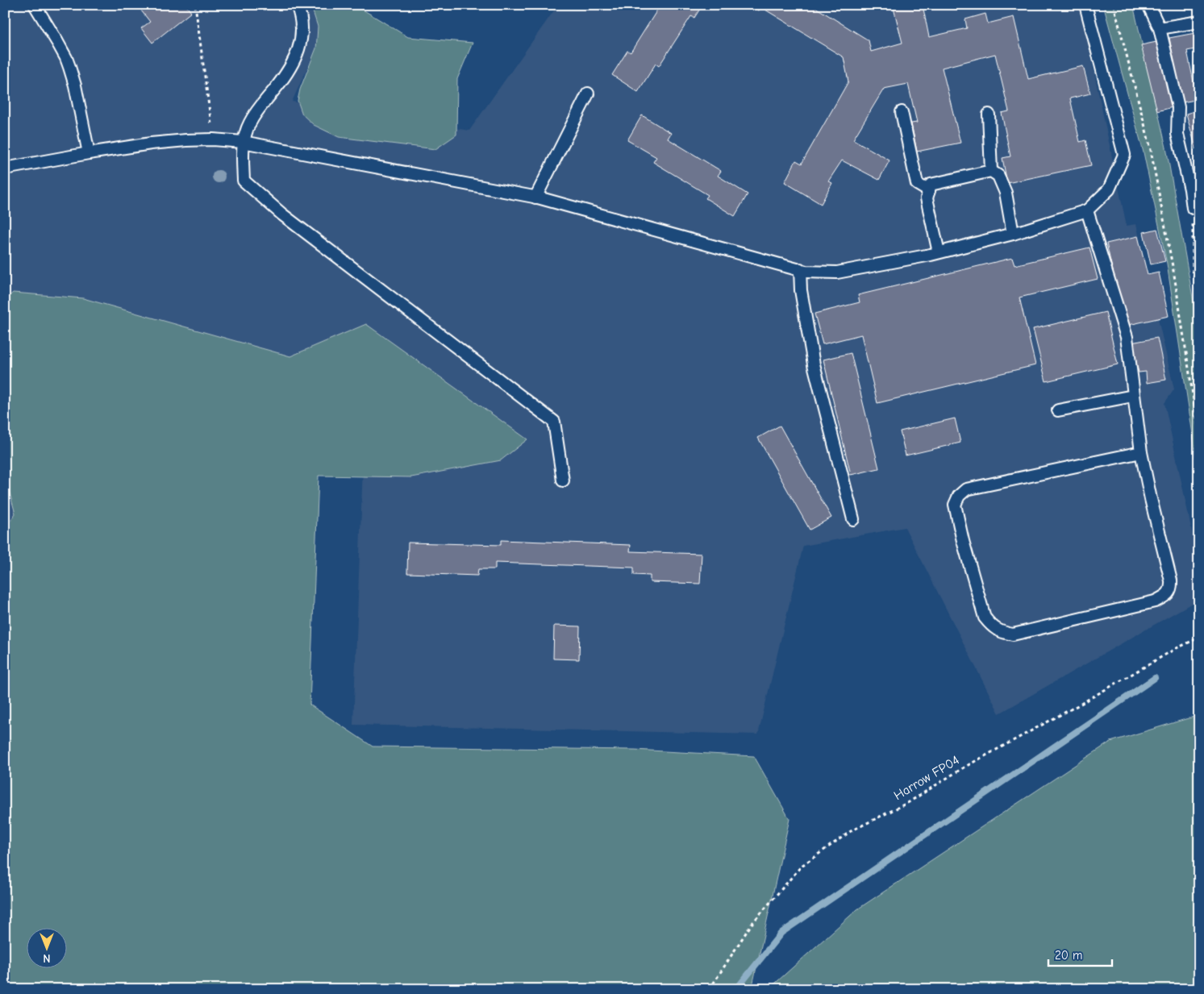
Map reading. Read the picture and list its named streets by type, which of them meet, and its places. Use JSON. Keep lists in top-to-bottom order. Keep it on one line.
{"streets":{"path":["Harrow FP04"]},"scale_bar":"20 m","north":"bottom"}
